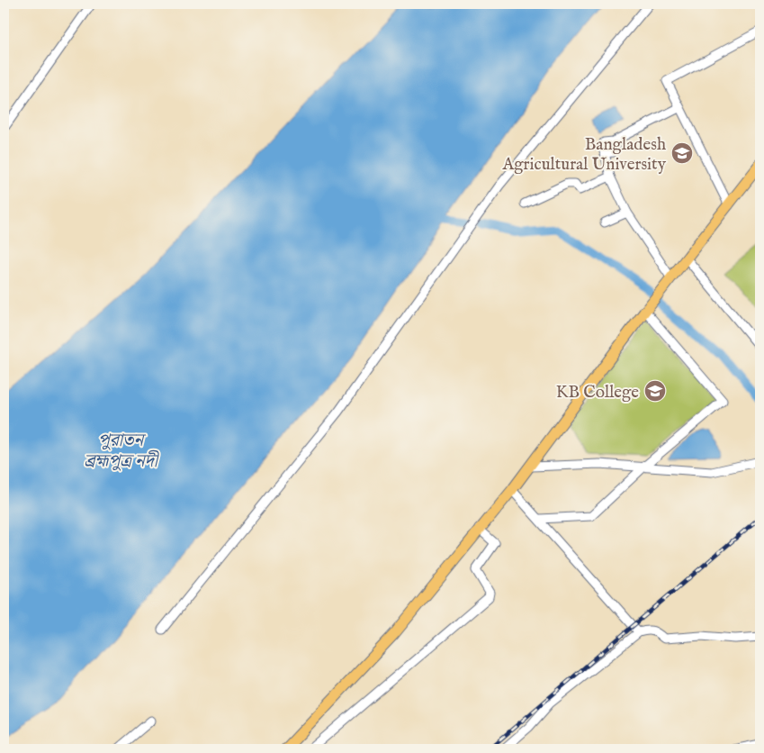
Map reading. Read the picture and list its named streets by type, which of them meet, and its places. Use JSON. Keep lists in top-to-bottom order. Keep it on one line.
{"water":["পুরাতন ব্রহ্মপুত্র নদী"],"places":{"school or university":["Bangladesh Agricultural University","KB College"]}}
